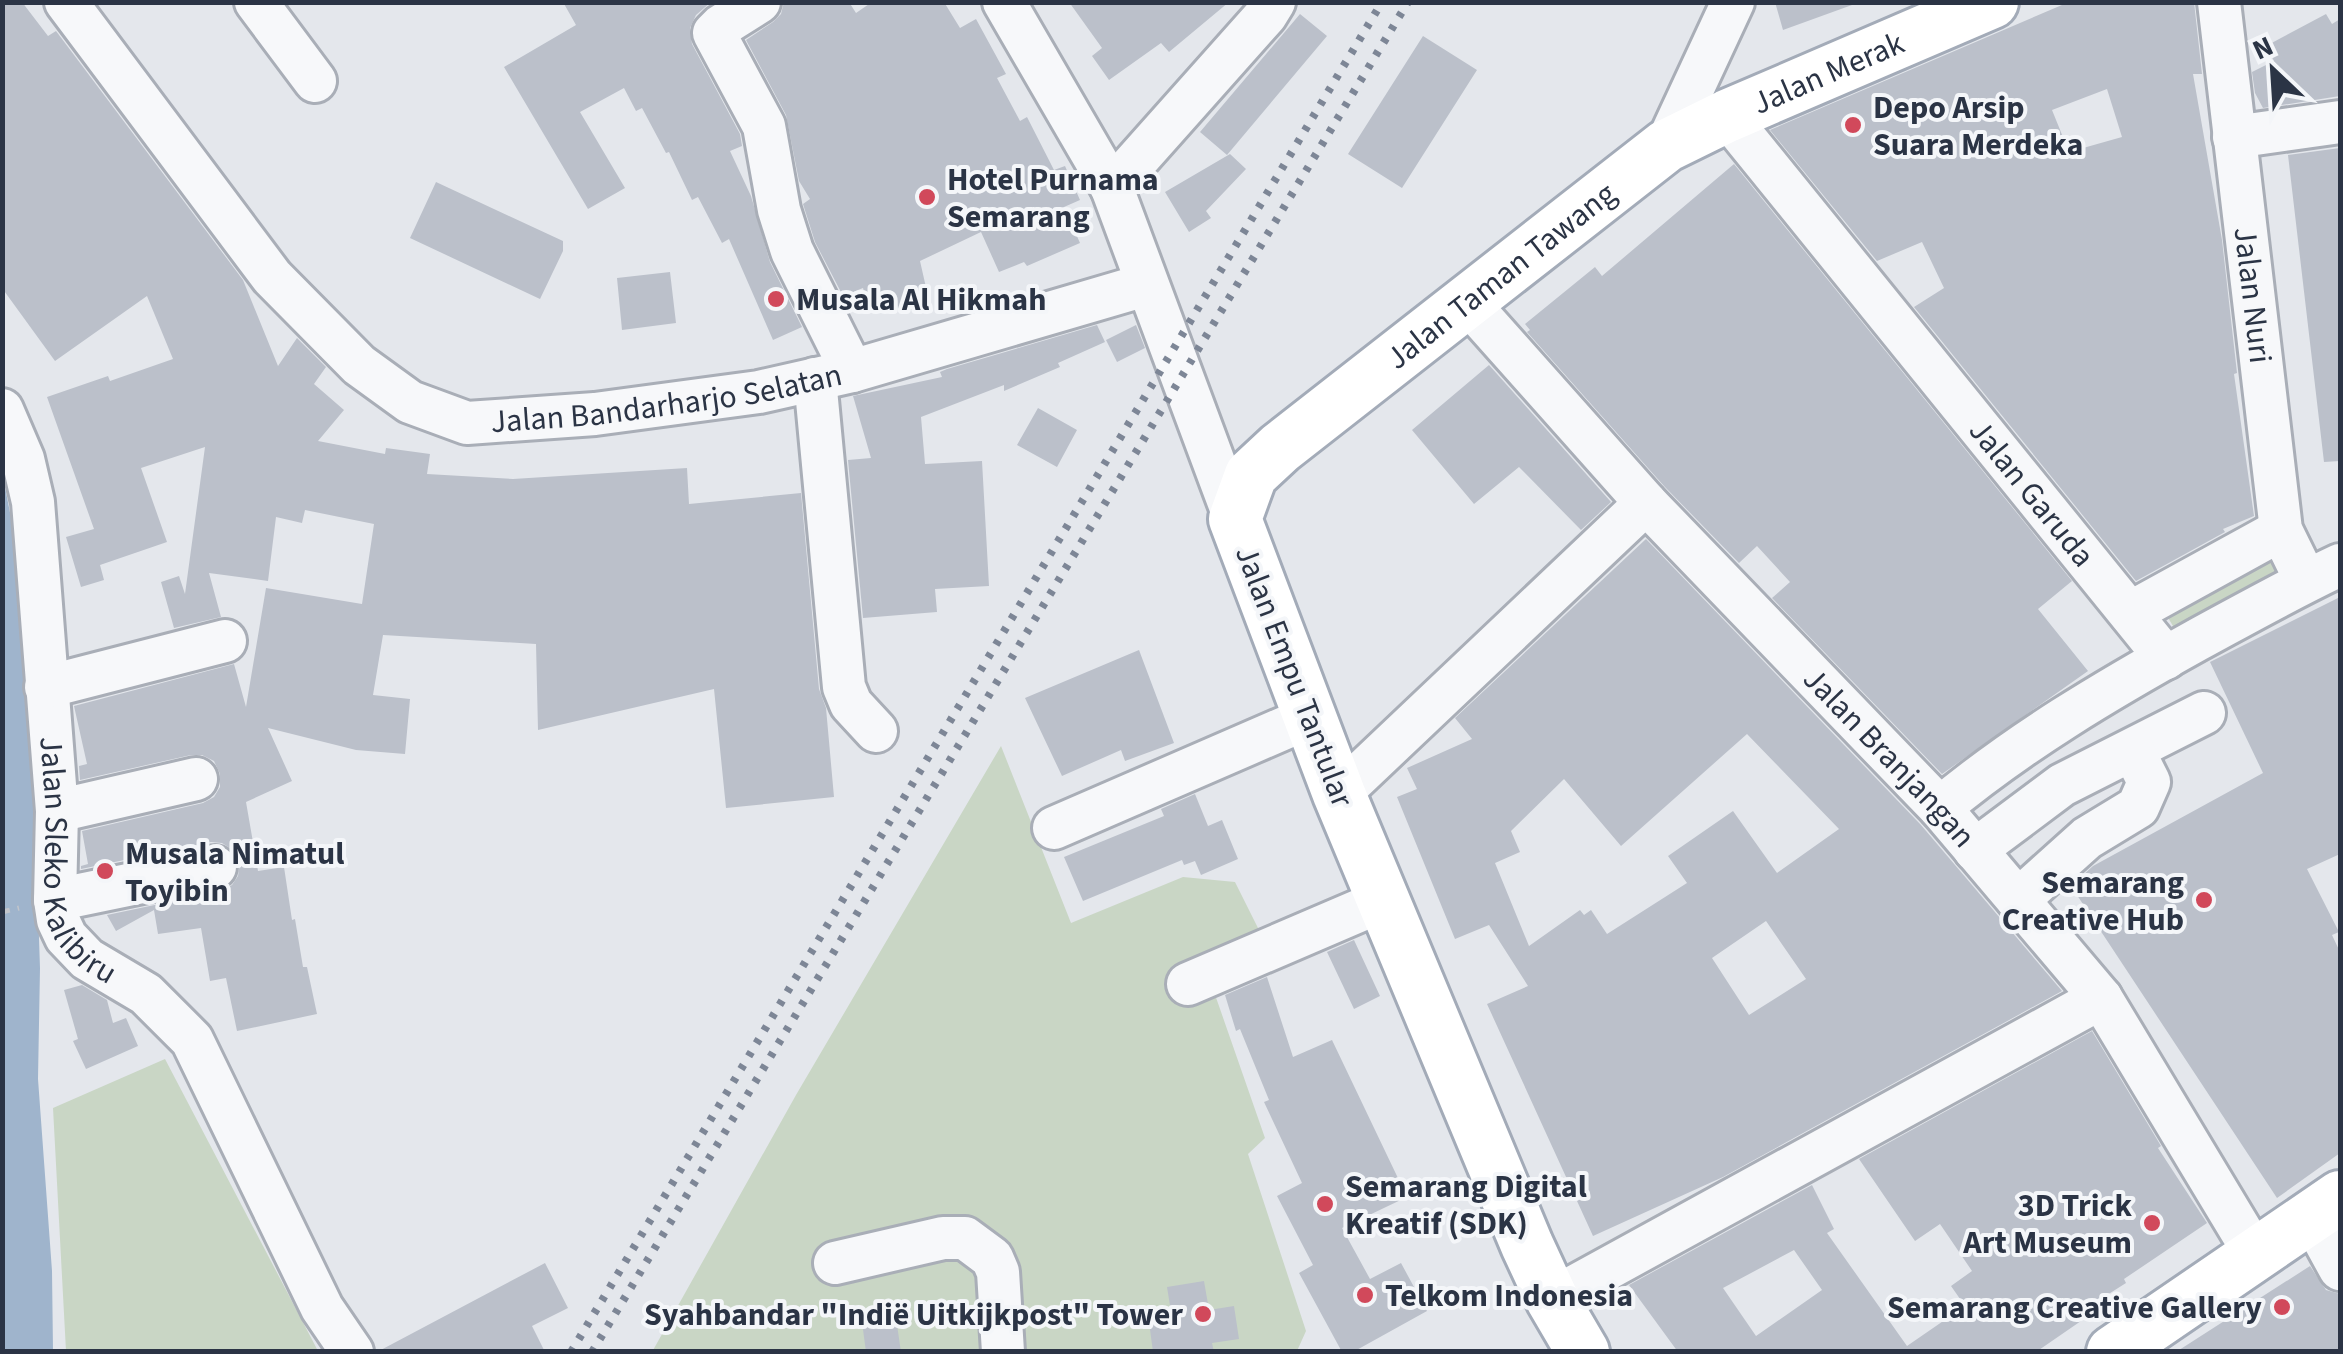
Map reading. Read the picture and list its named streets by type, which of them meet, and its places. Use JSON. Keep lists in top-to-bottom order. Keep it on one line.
{"streets":{"main road":["Jalan Merak","Jalan Taman Tawang","Jalan Empu Tantular"],"street":["Jalan Nuri","Jalan Bandarharjo Selatan","Jalan Garuda","Jalan Branjangan","Jalan Sleko Kalibiru"]},"crossings":[["Jalan Merak","Jalan Taman Tawang"],["Jalan Merak","Jalan Garuda"],["Jalan Taman Tawang","Jalan Empu Tantular"],["Jalan Taman Tawang","Jalan Branjangan"],["Jalan Bandarharjo Selatan","Jalan Empu Tantular"]],"places":["Depo Arsip Suara Merdeka","Hotel Purnama Semarang","Musala Al Hikmah","Musala Nimatul Toyibin","Semarang Creative Hub","Semarang Digital Kreatif (SDK)","3D Trick Art Museum","Telkom Indonesia","Semarang Creative Gallery","Syahbandar \"Indië Uitkijkpost\" Tower"],"north":"top left"}
